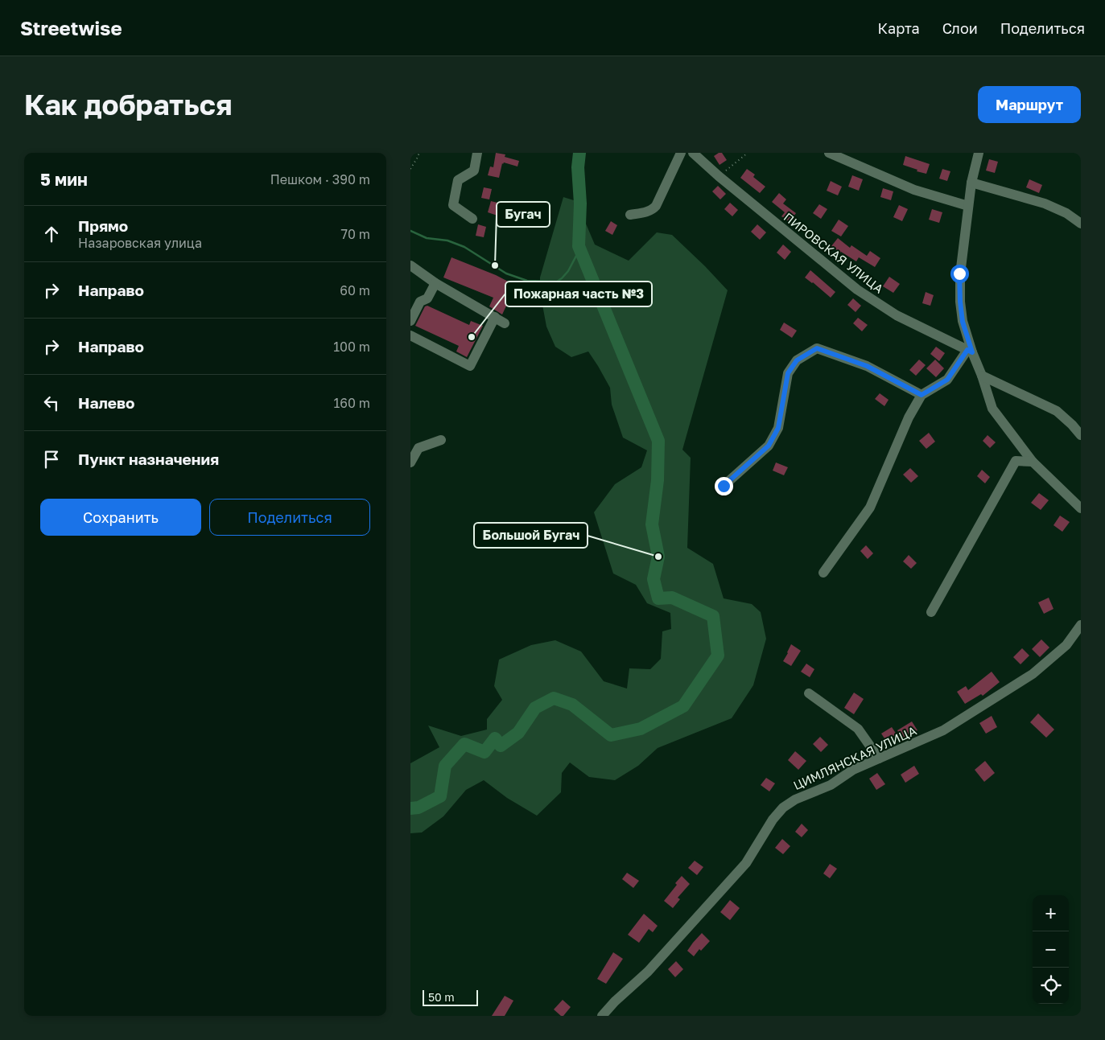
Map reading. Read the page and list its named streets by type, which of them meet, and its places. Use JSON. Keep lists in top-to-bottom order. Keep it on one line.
{"streets":{"street":["ПИРОВСКАЯ УЛИЦА","ЦИМЛЯНСКАЯ УЛИЦА"]},"places":["Бугач","Пожарная часть №3","Большой Бугач"],"scale_bar":"50 m","page":{"header":"Streetwise","nav":["Карта","Слои","Поделиться"],"buttons":["Маршрут",["Сохранить","Поделиться"]],"title":"Как добраться","heading":["5 мин","Пешком · 390 m"],"list":[["Прямо","Назаровская улица","70 m"],["Направо","60 m"],["Направо","100 m"],["Налево","160 m"],"Пункт назначения"],"map_buttons":["+","−"],"scale":"50 m"}}
